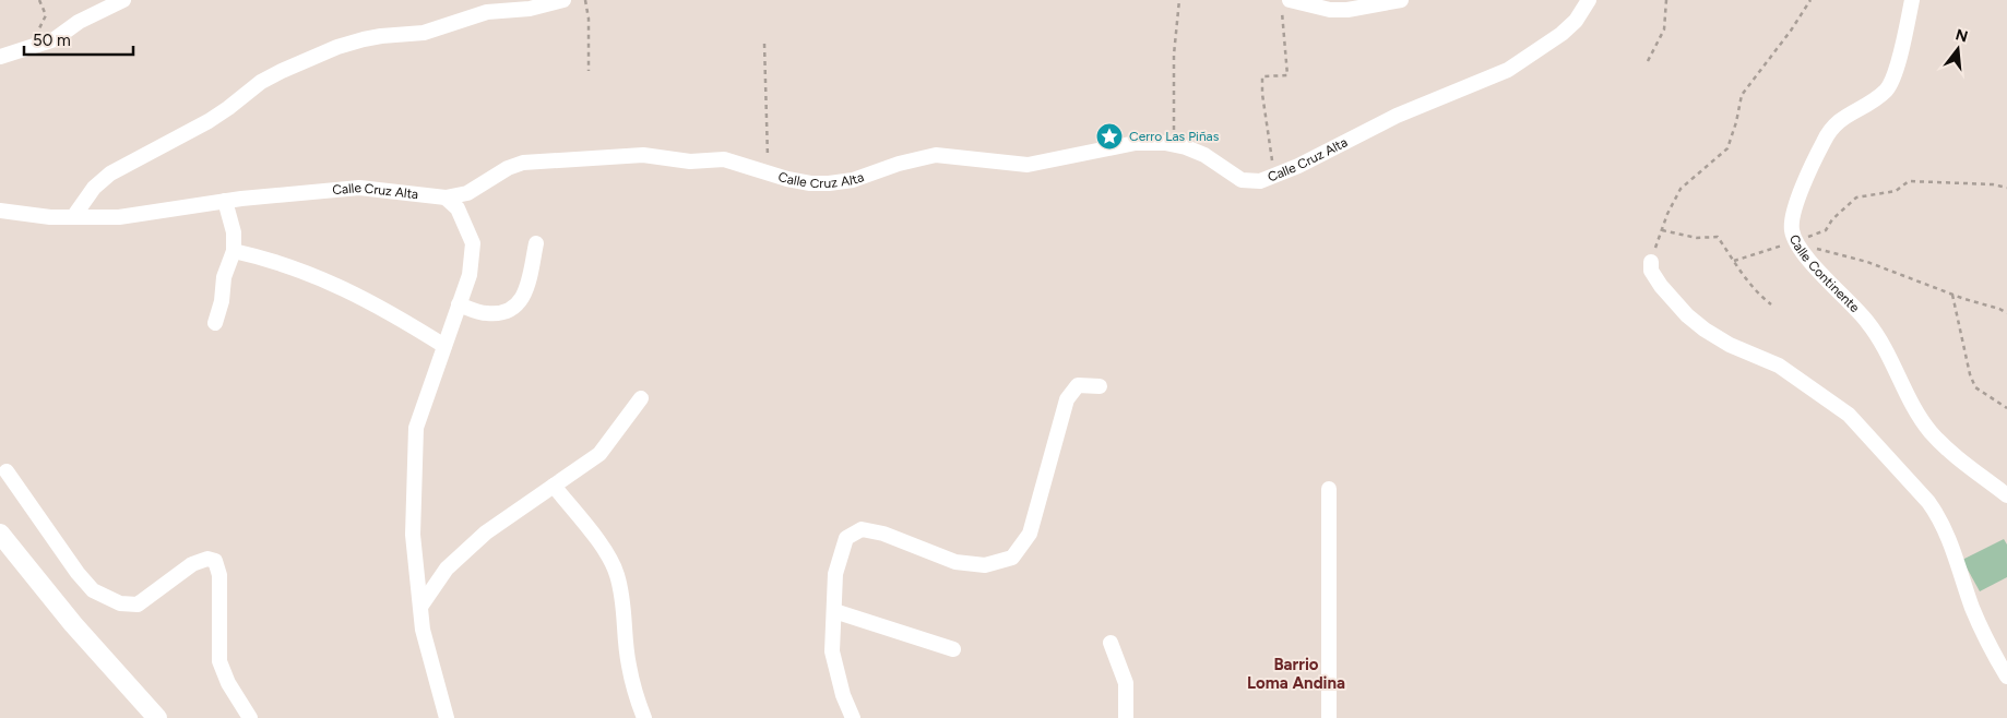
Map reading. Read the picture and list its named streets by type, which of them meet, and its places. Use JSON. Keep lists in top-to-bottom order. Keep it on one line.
{"streets":{"street":["Calle Cruz Alta","Calle Continente"]},"districts":["Barrio Loma Andina"],"places":{"place":["Cerro Las Piñas"]},"scale_bar":"50 m","north":"top"}
